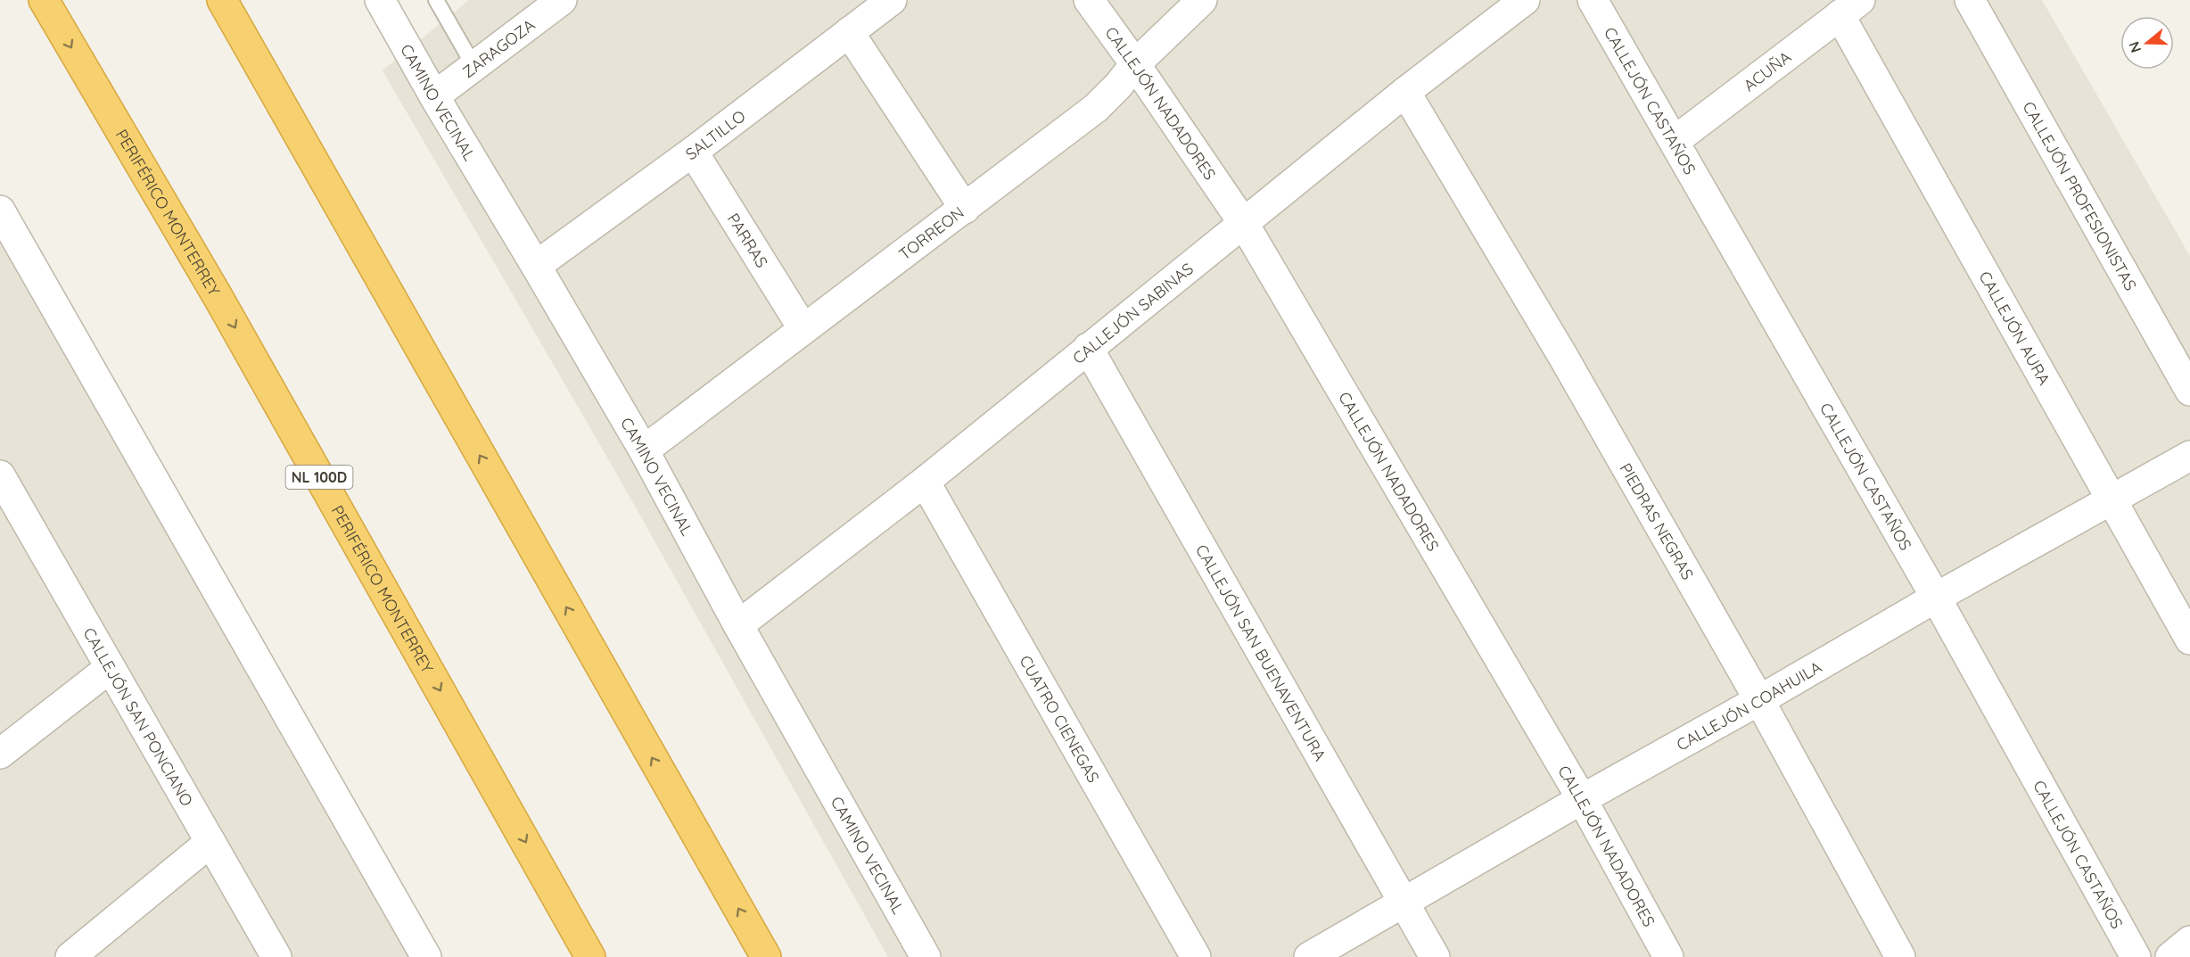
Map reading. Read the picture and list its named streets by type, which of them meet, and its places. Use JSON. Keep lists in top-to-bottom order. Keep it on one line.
{"streets":{"highway":["PERIFÉRICO MONTERREY","NL 100D"],"street":["ZARAGOZA","ACUÑA","CALLEJÓN CASTAÑOS","CAMINO VECINAL","CALLEJÓN NADADORES","SALTILLO","CALLEJÓN PROFESIONISTAS","TORREON","PARRAS","CALLEJÓN SABINAS","CALLEJÓN AURA","PIEDRAS NEGRAS","CALLEJÓN SAN BUENAVENTURA","CALLEJÓN COAHUILA","CALLEJÓN SAN PONCIANO","CUATRO CIENEGAS"]},"crossings":[["ZARAGOZA","CAMINO VECINAL"],["ACUÑA","CALLEJÓN CASTAÑOS"],["ACUÑA","CALLEJÓN AURA"],["CALLEJÓN CASTAÑOS","CALLEJÓN COAHUILA"],["CAMINO VECINAL","SALTILLO"],["CAMINO VECINAL","TORREON"],["CAMINO VECINAL","CALLEJÓN SABINAS"],["CALLEJÓN NADADORES","TORREON"],["CALLEJÓN NADADORES","CALLEJÓN SABINAS"],["CALLEJÓN NADADORES","CALLEJÓN COAHUILA"],["SALTILLO","PARRAS"],["TORREON","PARRAS"],["CALLEJÓN SABINAS","PIEDRAS NEGRAS"],["CALLEJÓN SABINAS","CALLEJÓN SAN BUENAVENTURA"],["CALLEJÓN SABINAS","CUATRO CIENEGAS"],["CALLEJÓN AURA","CALLEJÓN COAHUILA"],["PIEDRAS NEGRAS","CALLEJÓN COAHUILA"],["CALLEJÓN SAN BUENAVENTURA","CALLEJÓN COAHUILA"]],"north":"left"}
